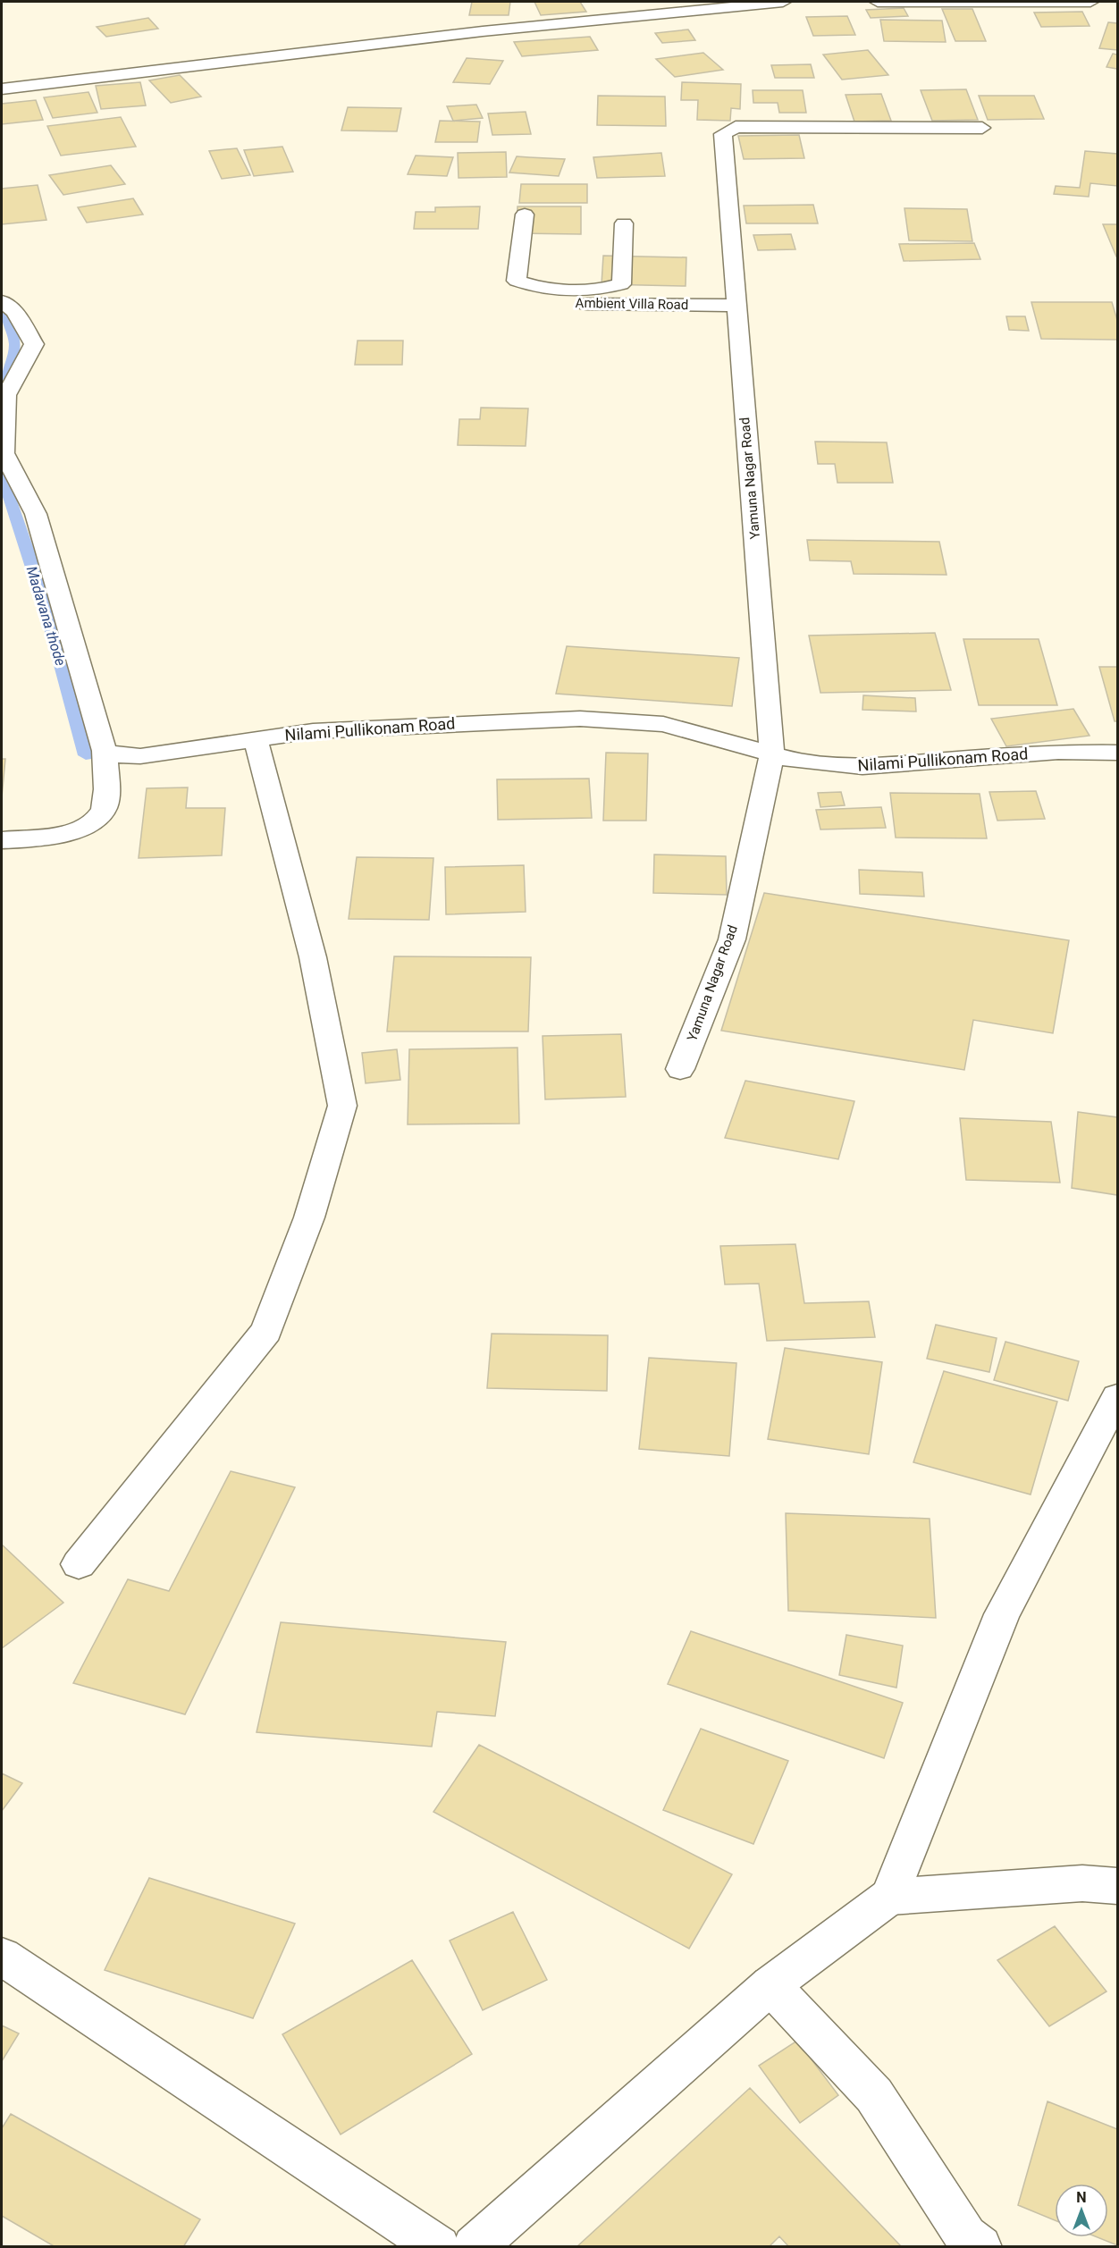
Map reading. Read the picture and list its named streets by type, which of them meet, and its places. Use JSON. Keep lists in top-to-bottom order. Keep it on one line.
{"streets":{"street":["Ambient Villa Road","Yamuna Nagar Road","Nilami Pullikonam Road"]},"crossings":[["Ambient Villa Road","Yamuna Nagar Road"],["Yamuna Nagar Road","Nilami Pullikonam Road"]],"water":["Madavana thode"],"north":"top"}
